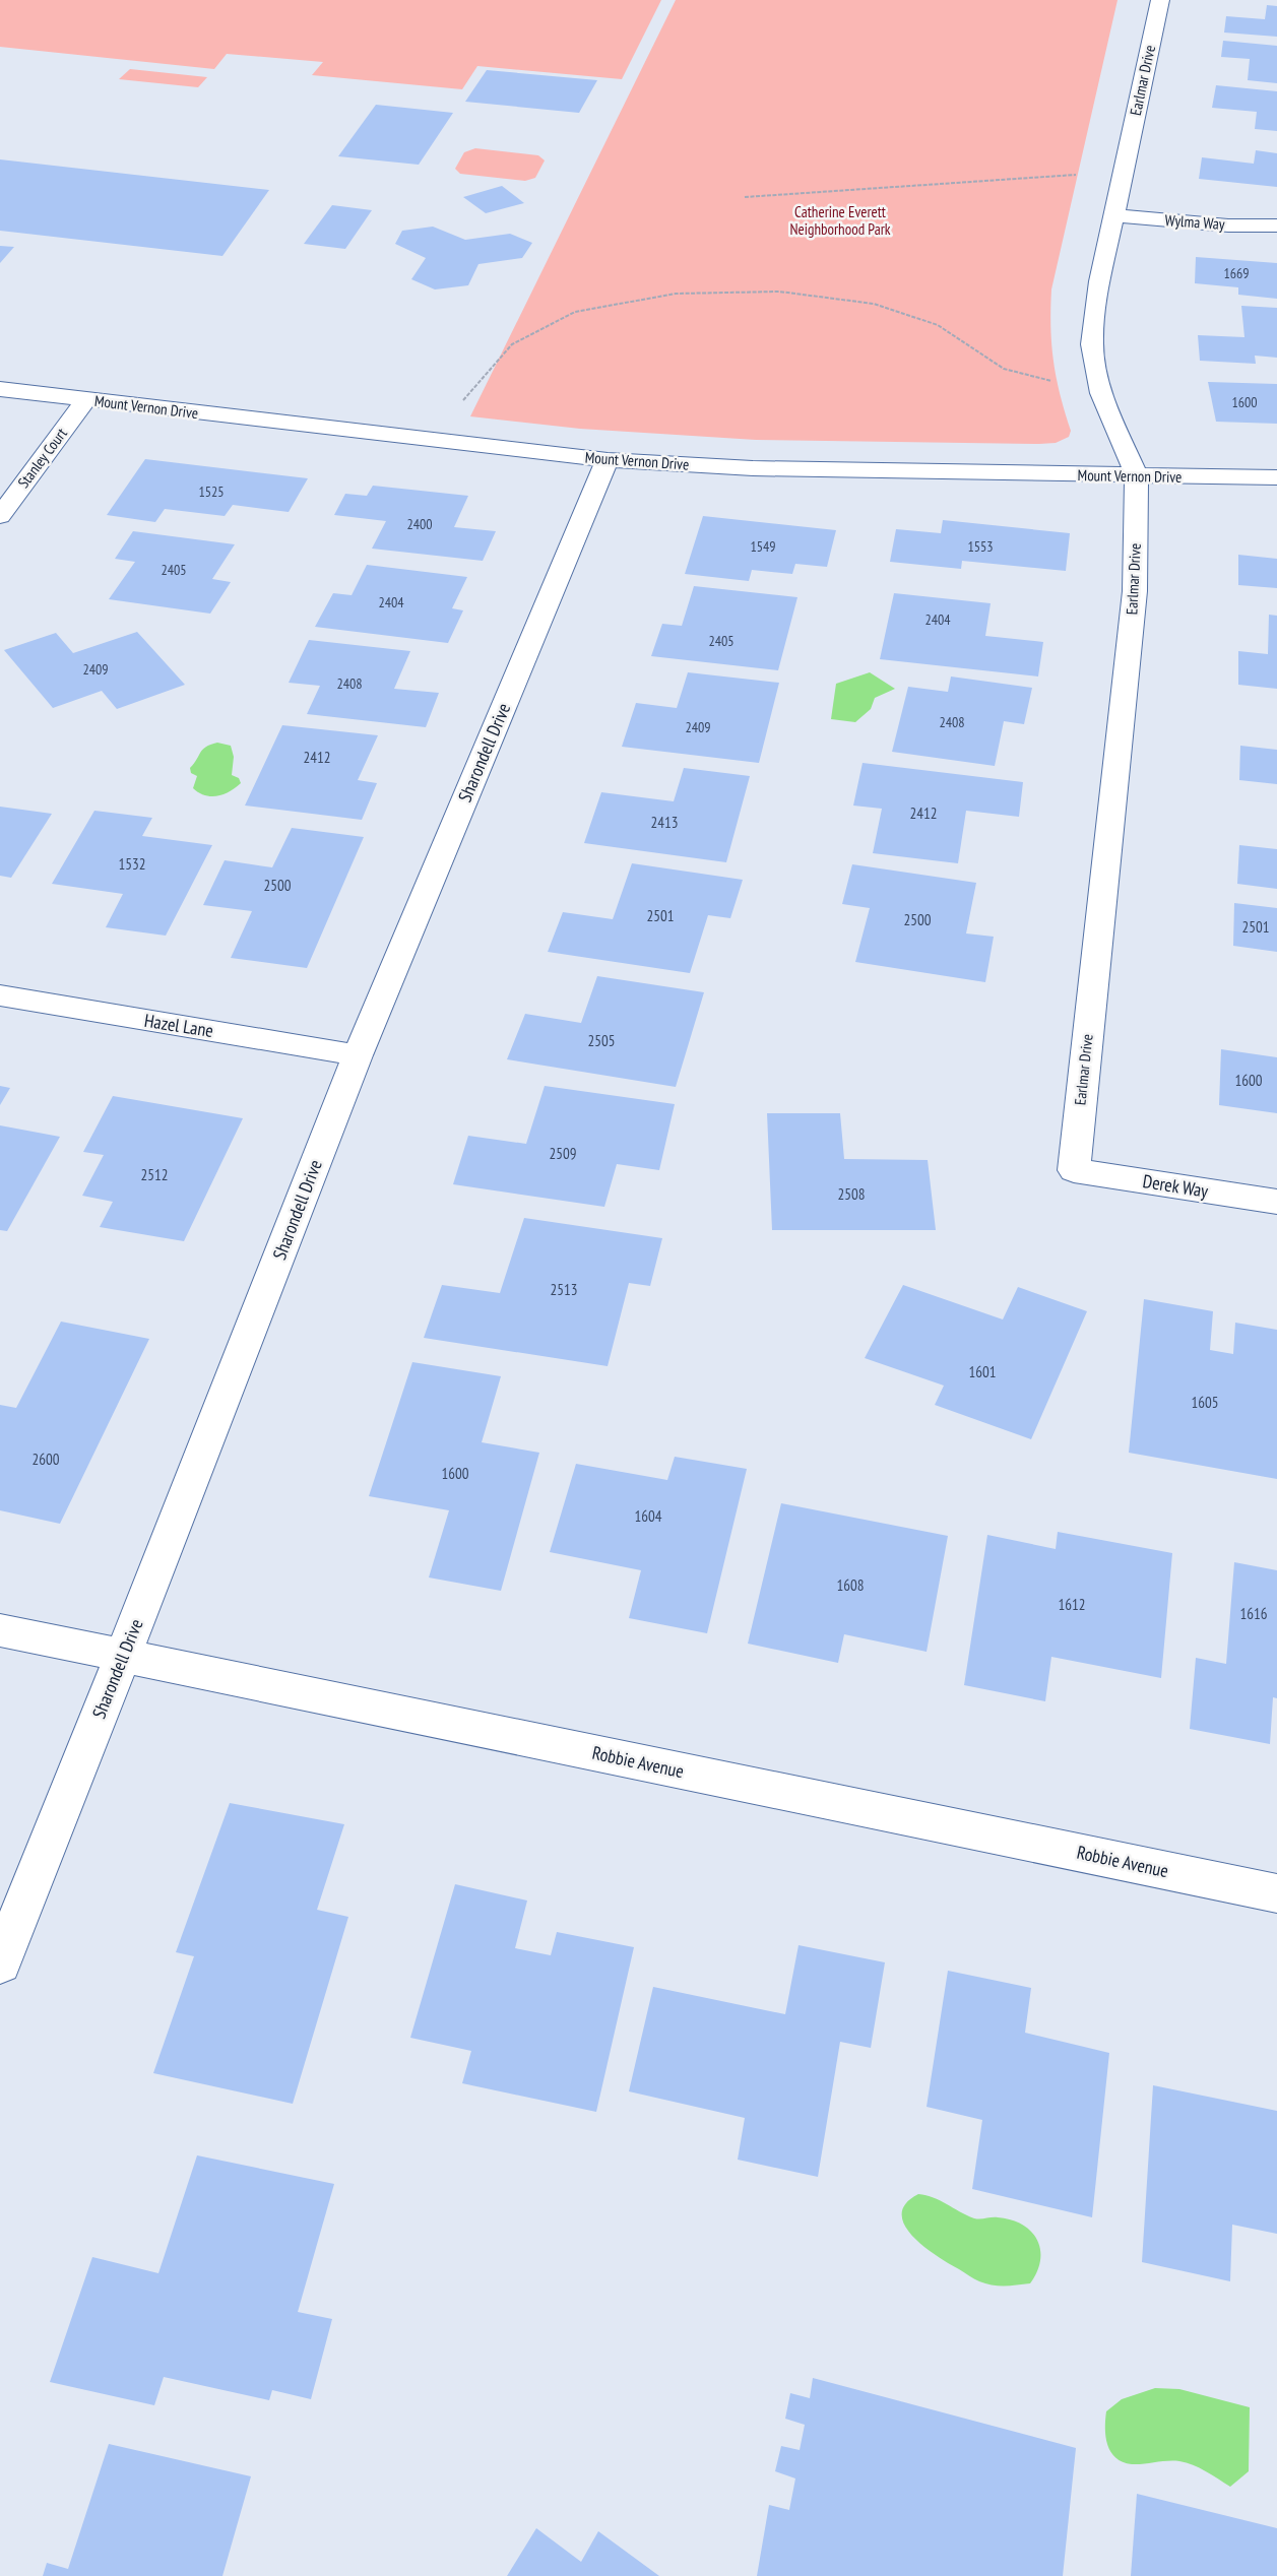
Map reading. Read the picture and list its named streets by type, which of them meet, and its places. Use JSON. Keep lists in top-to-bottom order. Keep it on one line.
{"streets":{"street":["Earlmar Drive","Wylma Way","Mount Vernon Drive","Stanley Court","Sharondell Drive","Hazel Lane","Derek Way","Robbie Avenue"]},"crossings":[["Earlmar Drive","Wylma Way"],["Earlmar Drive","Mount Vernon Drive"],["Earlmar Drive","Derek Way"],["Mount Vernon Drive","Stanley Court"],["Mount Vernon Drive","Sharondell Drive"],["Sharondell Drive","Hazel Lane"],["Sharondell Drive","Robbie Avenue"]],"parks":["Catherine Everett Neighborhood Park"],"house_numbers":["1669","1600","1525","2400","1549","1553","2405","2404","2404","2405","2409","2408","2408","2409","2412","2412","2413","1532","2500","2501","2500","2501","2505","1600","2509","2512","2508","2513","1601","1605","2600","1600","1604","1608","1612","1616"]}
